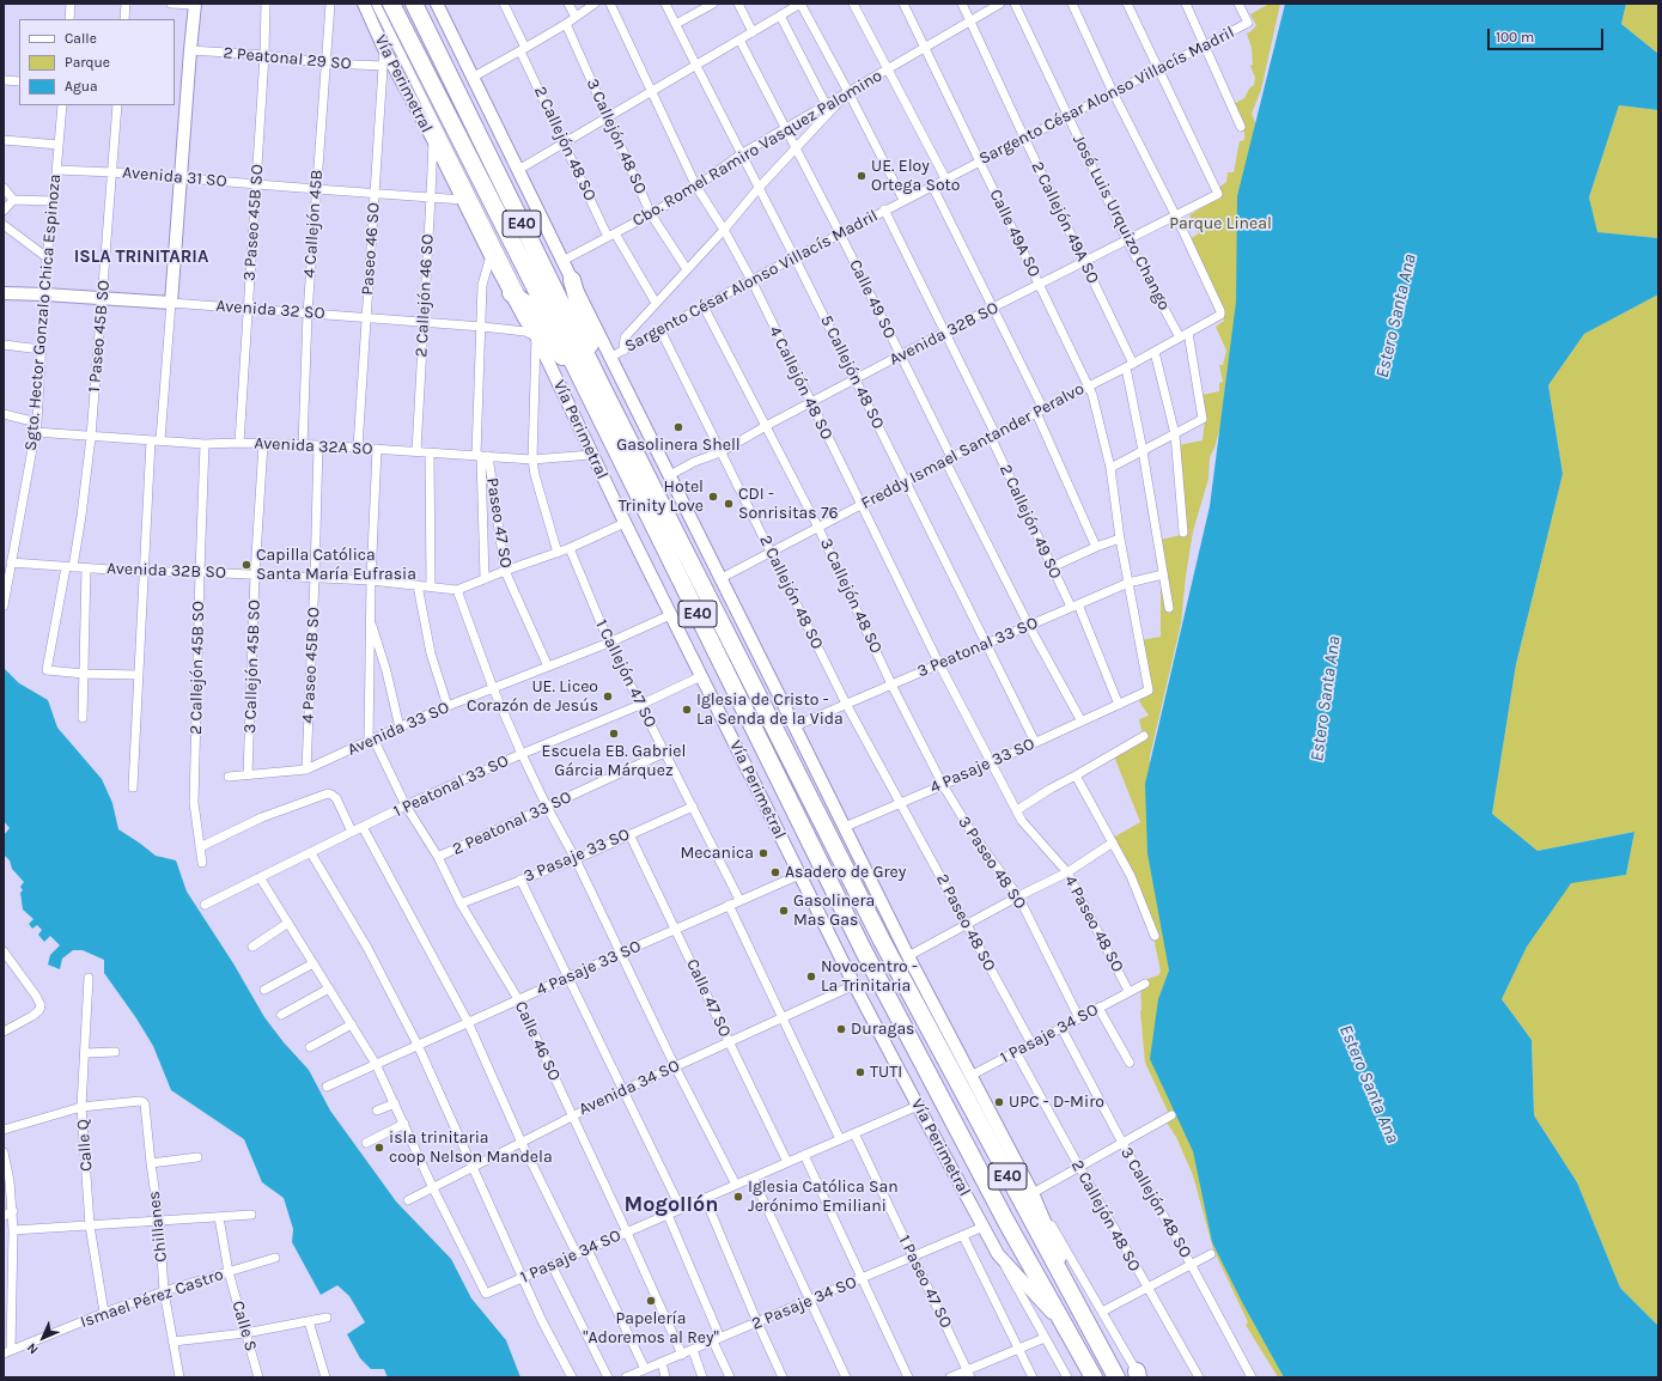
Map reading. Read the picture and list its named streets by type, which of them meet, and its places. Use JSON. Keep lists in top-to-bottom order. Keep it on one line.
{"streets":{"highway":["Vía Perimetral","E40"],"street":["2 Peatonal 29 SO","Sargento César Alonso Villacís Madril","3 Callejón 48 SO","2 Callejón 48 SO","Cbo. Romel Ramiro Vasquez Palomino","Avenida 31 SO","3 Paseo 45B SO","2 Callejón 49A SO","José Luis Urquizo Chango","4 Callejón 45B","Calle 49A SO","Paseo 46 SO","2 Callejón 46 SO","Calle 49 SO","Avenida 32 SO","Sgto. Hector Gonzalo Chica Espinoza","Avenida 32B SO","1 Paseo 45B SO","5 Callejón 48 SO","4 Callejón 48 SO","Avenida 32A SO","Freddy Ismael Santander Peralvo","2 Callejón 49 SO","Paseo 47 SO","3 Peatonal 33 SO","4 Paseo 45B SO","3 Callejón 45B SO","2 Callejón 45B SO","1 Callejón 47 SO","Avenida 33 SO","4 Pasaje 33 SO","1 Peatonal 33 SO","2 Peatonal 33 SO","3 Pasaje 33 SO","3 Paseo 48 SO","2 Paseo 48 SO","4 Paseo 48 SO","Calle 47 SO","1 Pasaje 34 SO","Calle 46 SO","Avenida 34 SO","Calle Q","Chillanes","1 Paseo 47 SO","Ismael Pérez Castro","2 Pasaje 34 SO","Calle S"]},"crossings":[["2 Peatonal 29 SO","3 Paseo 45B SO"],["2 Peatonal 29 SO","4 Callejón 45B"],["2 Peatonal 29 SO","Paseo 46 SO"],["Vía Perimetral","Avenida 31 SO"],["Vía Perimetral","Paseo 46 SO"],["Vía Perimetral","2 Callejón 46 SO"],["Vía Perimetral","Avenida 32 SO"],["Vía Perimetral","Avenida 32B SO"],["Vía Perimetral","Avenida 32A SO"],["Vía Perimetral","Paseo 47 SO"],["Vía Perimetral","Avenida 33 SO"],["Vía Perimetral","4 Pasaje 33 SO"],["Vía Perimetral","1 Peatonal 33 SO"],["Vía Perimetral","1 Pasaje 34 SO"],["Vía Perimetral","Avenida 34 SO"],["Vía Perimetral","2 Pasaje 34 SO"],["Sargento César Alonso Villacís Madril","3 Callejón 48 SO"],["Sargento César Alonso Villacís Madril","2 Callejón 48 SO"],["Sargento César Alonso Villacís Madril","2 Callejón 49A SO"],["Sargento César Alonso Villacís Madril","José Luis Urquizo Chango"],["Sargento César Alonso Villacís Madril","E40"],["Sargento César Alonso Villacís Madril","Calle 49A SO"],["Sargento César Alonso Villacís Madril","Calle 49 SO"],["Sargento César Alonso Villacís Madril","Avenida 32B SO"],["Sargento César Alonso Villacís Madril","5 Callejón 48 SO"],["Sargento César Alonso Villacís Madril","4 Callejón 48 SO"],["Sargento César Alonso Villacís Madril","2 Callejón 49 SO"],["3 Callejón 48 SO","Cbo. Romel Ramiro Vasquez Palomino"],["3 Callejón 48 SO","Avenida 32B SO"],["3 Callejón 48 SO","Freddy Ismael Santander Peralvo"],["3 Callejón 48 SO","3 Peatonal 33 SO"],["3 Callejón 48 SO","4 Pasaje 33 SO"],["3 Callejón 48 SO","3 Paseo 48 SO"],["3 Callejón 48 SO","1 Pasaje 34 SO"],["2 Callejón 48 SO","Cbo. Romel Ramiro Vasquez Palomino"],["2 Callejón 48 SO","Avenida 32B SO"],["2 Callejón 48 SO","Freddy Ismael Santander Peralvo"],["2 Callejón 48 SO","3 Peatonal 33 SO"],["2 Callejón 48 SO","4 Pasaje 33 SO"],["2 Callejón 48 SO","2 Paseo 48 SO"],["2 Callejón 48 SO","1 Pasaje 34 SO"],["Cbo. Romel Ramiro Vasquez Palomino","2 Callejón 49A SO"],["Cbo. Romel Ramiro Vasquez Palomino","E40"],["Cbo. Romel Ramiro Vasquez Palomino","Calle 49A SO"],["Cbo. Romel Ramiro Vasquez Palomino","Calle 49 SO"],["Cbo. Romel Ramiro Vasquez Palomino","5 Callejón 48 SO"],["Cbo. Romel Ramiro Vasquez Palomino","4 Callejón 48 SO"],["Avenida 31 SO","3 Paseo 45B SO"],["Avenida 31 SO","4 Callejón 45B"],["Avenida 31 SO","Paseo 46 SO"],["Avenida 31 SO","2 Callejón 46 SO"],["Avenida 31 SO","Sgto. Hector Gonzalo Chica Espinoza"],["Avenida 31 SO","1 Paseo 45B SO"],["3 Paseo 45B SO","Avenida 32 SO"],["3 Paseo 45B SO","Avenida 32A SO"],["2 Callejón 49A SO","Avenida 32B SO"],["2 Callejón 49A SO","Freddy Ismael Santander Peralvo"],["2 Callejón 49A SO","3 Peatonal 33 SO"],["José Luis Urquizo Chango","Avenida 32B SO"],["José Luis Urquizo Chango","Freddy Ismael Santander Peralvo"],["4 Callejón 45B","Avenida 32 SO"],["4 Callejón 45B","Avenida 32A SO"],["E40","Avenida 32B SO"],["E40","Freddy Ismael Santander Peralvo"],["E40","3 Peatonal 33 SO"],["E40","4 Pasaje 33 SO"],["E40","1 Pasaje 34 SO"],["Calle 49A SO","Avenida 32B SO"],["Calle 49A SO","Freddy Ismael Santander Peralvo"],["Calle 49A SO","3 Peatonal 33 SO"],["Calle 49A SO","4 Pasaje 33 SO"],["Paseo 46 SO","Avenida 32 SO"],["Paseo 46 SO","Avenida 32A SO"],["2 Callejón 46 SO","Avenida 32 SO"],["2 Callejón 46 SO","Avenida 32A SO"],["Calle 49 SO","Avenida 32B SO"],["Calle 49 SO","Freddy Ismael Santander Peralvo"],["Calle 49 SO","3 Peatonal 33 SO"],["Calle 49 SO","4 Pasaje 33 SO"],["Avenida 32 SO","Sgto. Hector Gonzalo Chica Espinoza"],["Avenida 32 SO","1 Paseo 45B SO"],["Avenida 32 SO","Paseo 47 SO"],["Sgto. Hector Gonzalo Chica Espinoza","Avenida 32B SO"],["Sgto. Hector Gonzalo Chica Espinoza","Avenida 32A SO"],["Avenida 32B SO","1 Paseo 45B SO"],["Avenida 32B SO","5 Callejón 48 SO"],["Avenida 32B SO","4 Callejón 48 SO"],["Avenida 32B SO","Freddy Ismael Santander Peralvo"],["Avenida 32B SO","2 Callejón 49 SO"],["Avenida 32B SO","Paseo 47 SO"],["Avenida 32B SO","4 Paseo 45B SO"],["Avenida 32B SO","3 Callejón 45B SO"],["Avenida 32B SO","2 Callejón 45B SO"],["Avenida 32B SO","1 Callejón 47 SO"],["1 Paseo 45B SO","Avenida 32A SO"],["5 Callejón 48 SO","Freddy Ismael Santander Peralvo"],["5 Callejón 48 SO","3 Peatonal 33 SO"],["5 Callejón 48 SO","4 Pasaje 33 SO"],["4 Callejón 48 SO","Freddy Ismael Santander Peralvo"],["4 Callejón 48 SO","3 Peatonal 33 SO"],["4 Callejón 48 SO","4 Pasaje 33 SO"],["4 Callejón 48 SO","4 Paseo 48 SO"],["Avenida 32A SO","Paseo 47 SO"],["Avenida 32A SO","4 Paseo 45B SO"],["Avenida 32A SO","3 Callejón 45B SO"],["Avenida 32A SO","2 Callejón 45B SO"],["Freddy Ismael Santander Peralvo","2 Callejón 49 SO"],["2 Callejón 49 SO","3 Peatonal 33 SO"],["2 Callejón 49 SO","4 Pasaje 33 SO"],["Paseo 47 SO","Avenida 33 SO"],["3 Peatonal 33 SO","4 Pasaje 33 SO"],["4 Paseo 45B SO","Avenida 33 SO"],["3 Callejón 45B SO","Avenida 33 SO"],["1 Callejón 47 SO","Avenida 33 SO"],["1 Callejón 47 SO","4 Pasaje 33 SO"],["1 Callejón 47 SO","1 Peatonal 33 SO"],["1 Callejón 47 SO","2 Peatonal 33 SO"],["1 Callejón 47 SO","3 Pasaje 33 SO"],["Avenida 33 SO","Calle 46 SO"],["4 Pasaje 33 SO","3 Paseo 48 SO"],["4 Pasaje 33 SO","2 Paseo 48 SO"],["4 Pasaje 33 SO","4 Paseo 48 SO"],["4 Pasaje 33 SO","Calle 47 SO"],["4 Pasaje 33 SO","Calle 46 SO"],["1 Peatonal 33 SO","Calle 46 SO"],["2 Peatonal 33 SO","Calle 46 SO"],["3 Pasaje 33 SO","Calle 47 SO"],["3 Pasaje 33 SO","Calle 46 SO"],["3 Paseo 48 SO","1 Pasaje 34 SO"],["2 Paseo 48 SO","1 Pasaje 34 SO"],["4 Paseo 48 SO","1 Pasaje 34 SO"],["Calle 47 SO","1 Pasaje 34 SO"],["Calle 47 SO","Avenida 34 SO"],["1 Pasaje 34 SO","Calle 46 SO"],["1 Pasaje 34 SO","Avenida 34 SO"],["1 Pasaje 34 SO","1 Paseo 47 SO"],["Calle 46 SO","Avenida 34 SO"],["Calle 46 SO","2 Pasaje 34 SO"],["Calle Q","Chillanes"],["Calle Q","Ismael Pérez Castro"],["Chillanes","Ismael Pérez Castro"],["1 Paseo 47 SO","2 Pasaje 34 SO"],["Ismael Pérez Castro","Calle S"]],"districts":["ISLA TRINITARIA","Mogollón"],"water":["Estero Santa Ana"],"parks":["Parque Lineal"],"places":["UE. Eloy Ortega Soto","Gasolinera Shell","Hotel Trinity Love","CDI - Sonrisitas 76","Capilla Católica Santa María Eufrasia","UE. Liceo Corazón de Jesús","Iglesia de Cristo - La Senda de la Vida","Escuela EB. Gabriel Gárcia Márquez","Mecanica","Asadero de Grey","Gasolinera Mas Gas","Novocentro - La Trinitaria","Duragas","TUTI","UPC - D-Miro","isla trinitaria coop Nelson Mandela","Iglesia Católica San Jerónimo Emiliani","Papelería \"Adoremos al Rey\""],"legend":["Calle","Parque","Agua"],"scale_bar":"100 m","north":"bottom left"}
